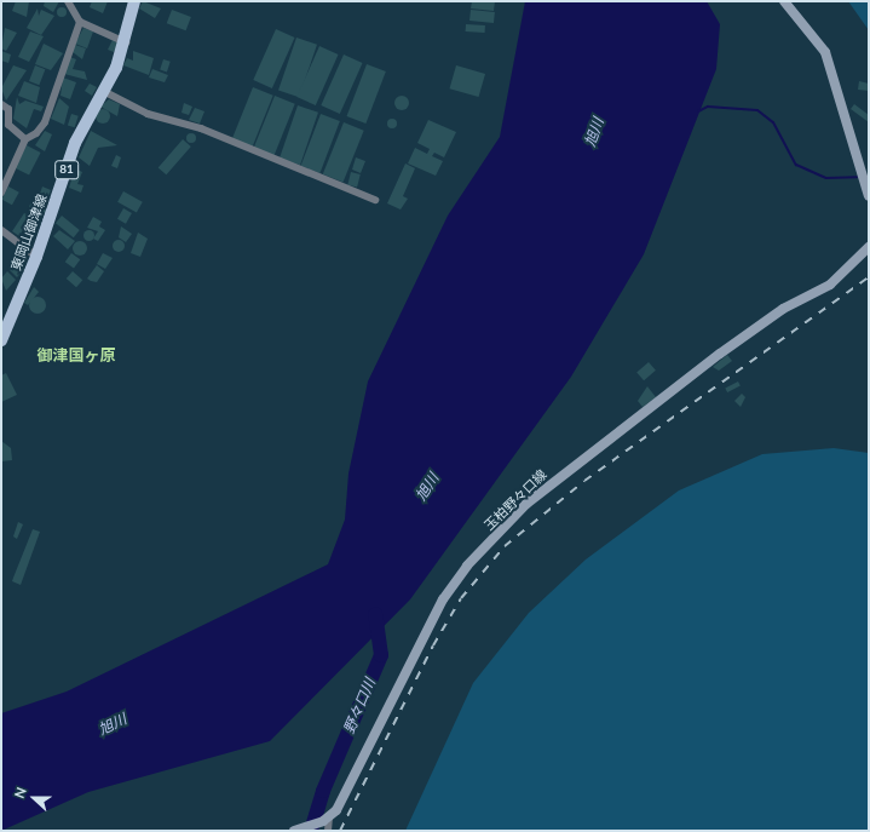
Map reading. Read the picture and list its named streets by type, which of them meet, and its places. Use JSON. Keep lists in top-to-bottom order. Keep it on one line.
{"streets":{"main road":["81","東岡山御津線","玉柏野々口線"]},"districts":["御津国ヶ原"],"water":["旭川","野々口川"],"north":"left"}
